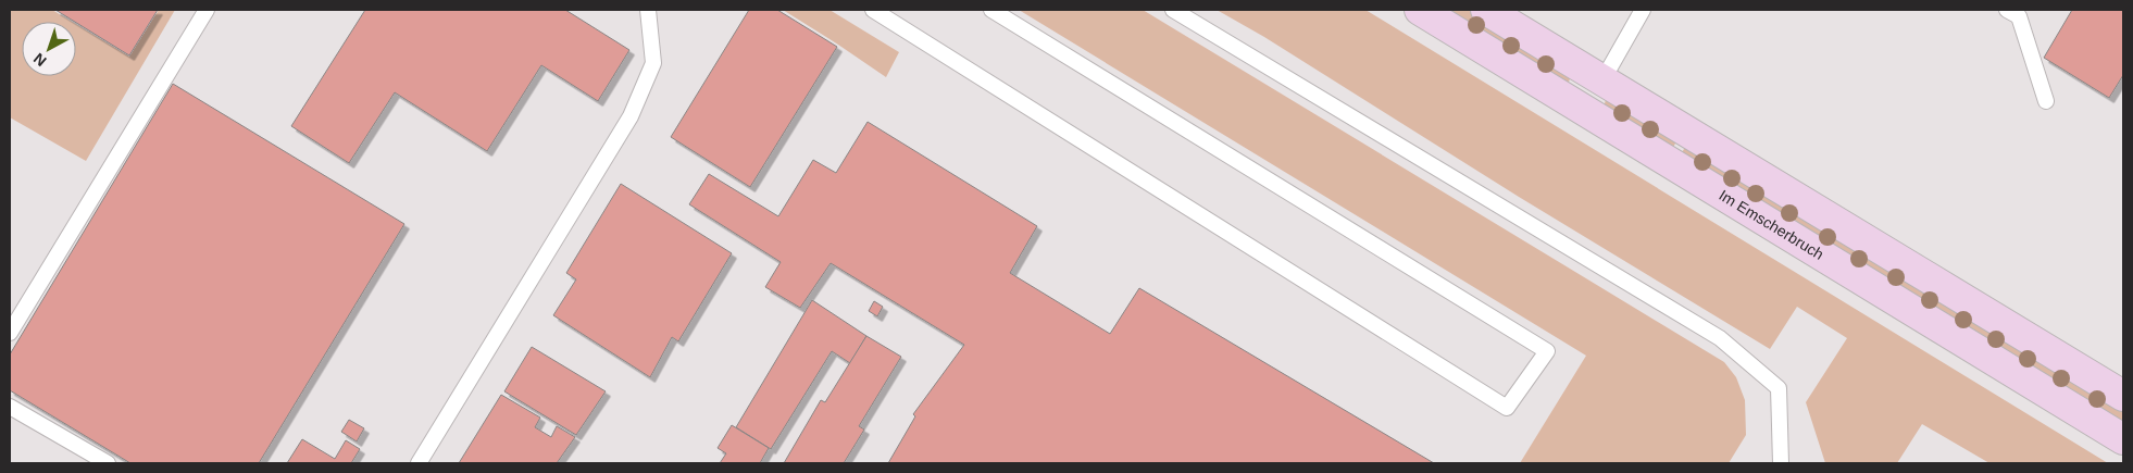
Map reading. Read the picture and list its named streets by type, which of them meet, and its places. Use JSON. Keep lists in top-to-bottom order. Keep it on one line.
{"streets":{"main road":["Im Emscherbruch"]},"north":"bottom left"}
